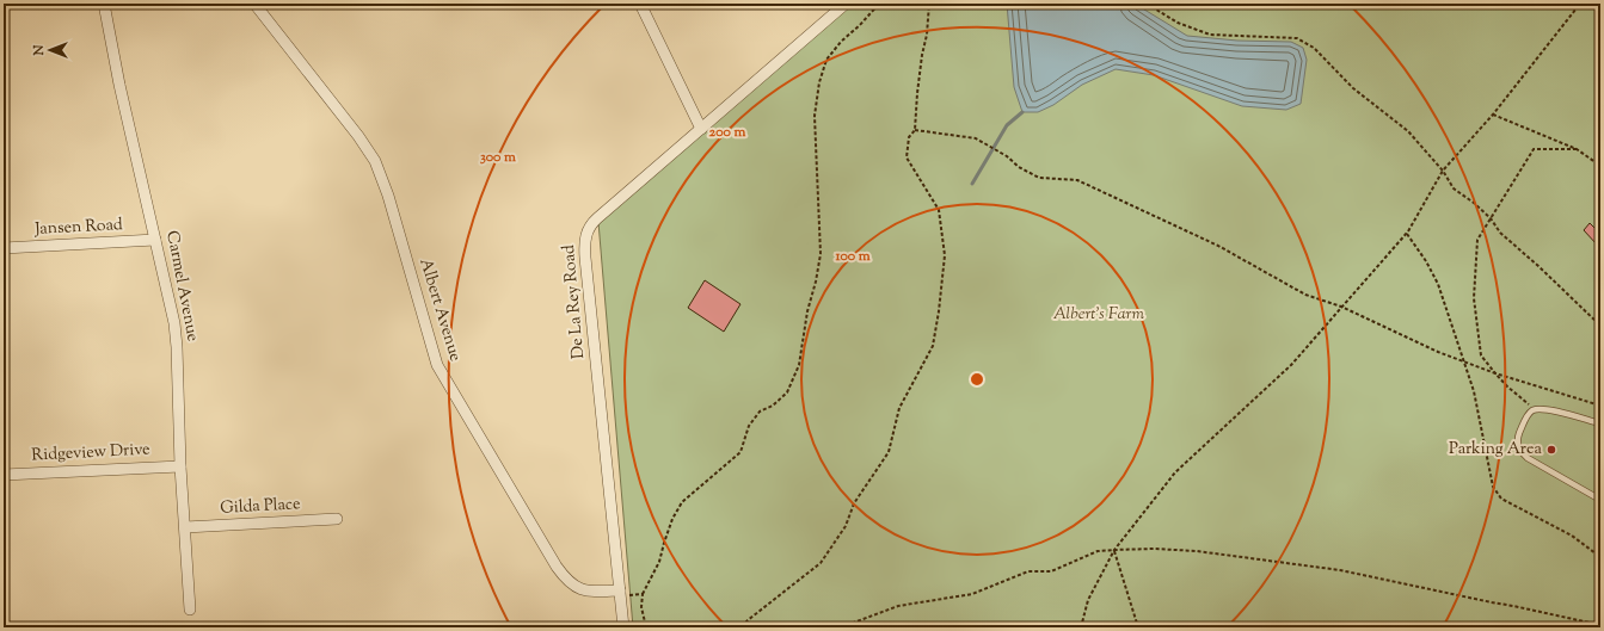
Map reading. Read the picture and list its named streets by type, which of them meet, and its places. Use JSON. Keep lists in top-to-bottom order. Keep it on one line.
{"streets":{"street":["Jansen Road","Carmel Avenue","De La Rey Road","Albert Avenue","Ridgeview Drive","Gilda Place"]},"crossings":[["Jansen Road","Carmel Avenue"],["Carmel Avenue","Ridgeview Drive"],["Carmel Avenue","Gilda Place"],["De La Rey Road","Albert Avenue"]],"parks":["Albert's Farm"],"places":["Parking Area"],"north":"left","rings":["200 m","300 m","100 m"]}
